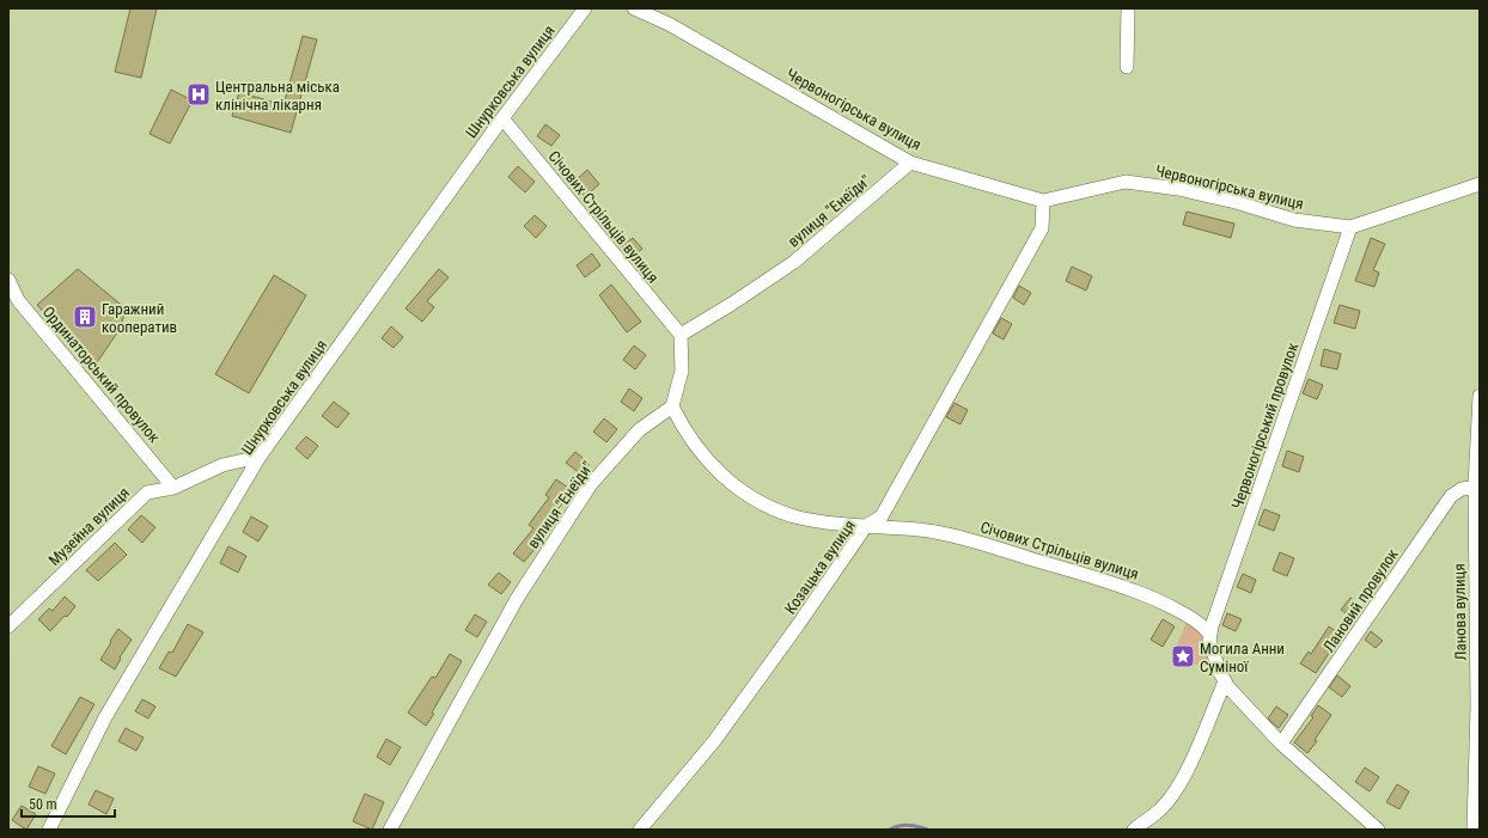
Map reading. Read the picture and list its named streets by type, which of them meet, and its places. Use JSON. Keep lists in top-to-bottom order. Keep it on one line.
{"streets":{"street":["Шнурковська вулиця","Червоногірська вулиця","вулиця \"Енеїди\"","Січових Стрільців вулиця","Ординаторський провулок","Червоногірський провулок","Музейна вулиця","Козацька вулиця","Лановий провулок","Ланова вулиця"]},"crossings":[["Шнурковська вулиця","Січових Стрільців вулиця"],["Шнурковська вулиця","Музейна вулиця"],["Червоногірська вулиця","вулиця \"Енеїди\""],["Червоногірська вулиця","Червоногірський провулок"],["Червоногірська вулиця","Козацька вулиця"],["вулиця \"Енеїди\"","Січових Стрільців вулиця"],["Січових Стрільців вулиця","Червоногірський провулок"],["Січових Стрільців вулиця","Козацька вулиця"],["Ординаторський провулок","Музейна вулиця"],["Лановий провулок","Ланова вулиця"]],"places":{"hospital":["Центральна міська клінічна лікарня"],"building":["Гаражний кооператив"],"place":["Могила Анни Суміної"]},"scale_bar":"50 m"}
